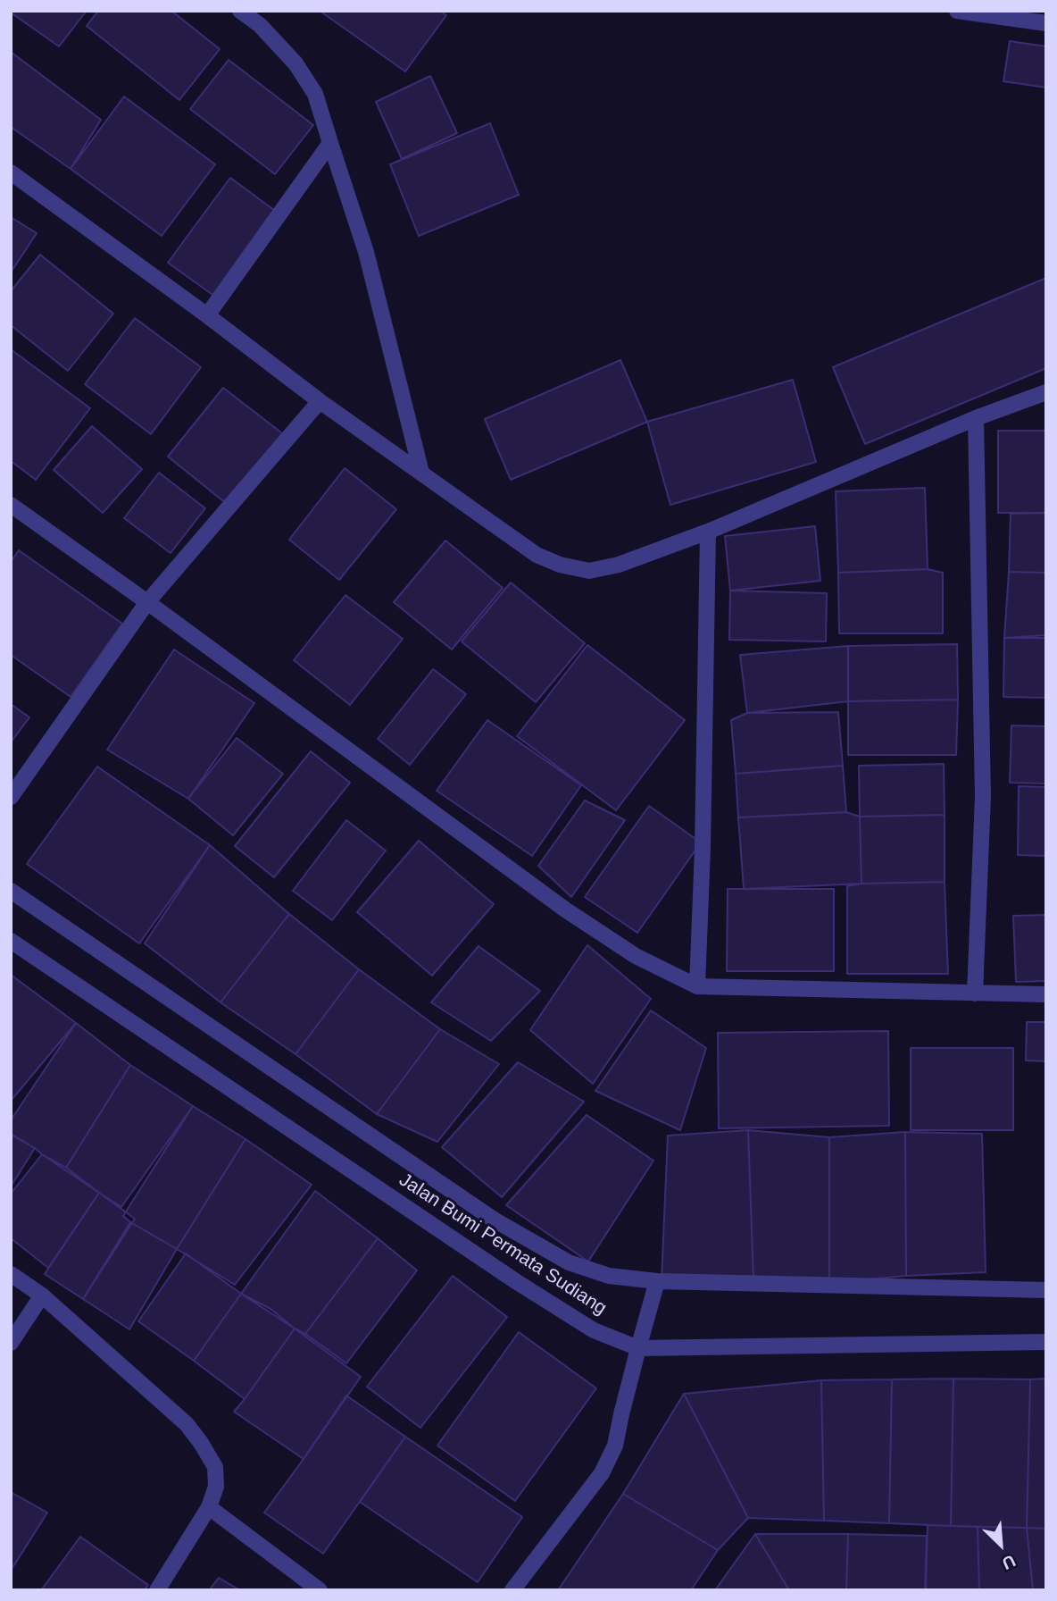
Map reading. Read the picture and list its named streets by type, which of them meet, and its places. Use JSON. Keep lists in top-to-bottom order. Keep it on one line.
{"streets":{"street":["Jalan Bumi Permata Sudiang"]},"north":"bottom right"}
